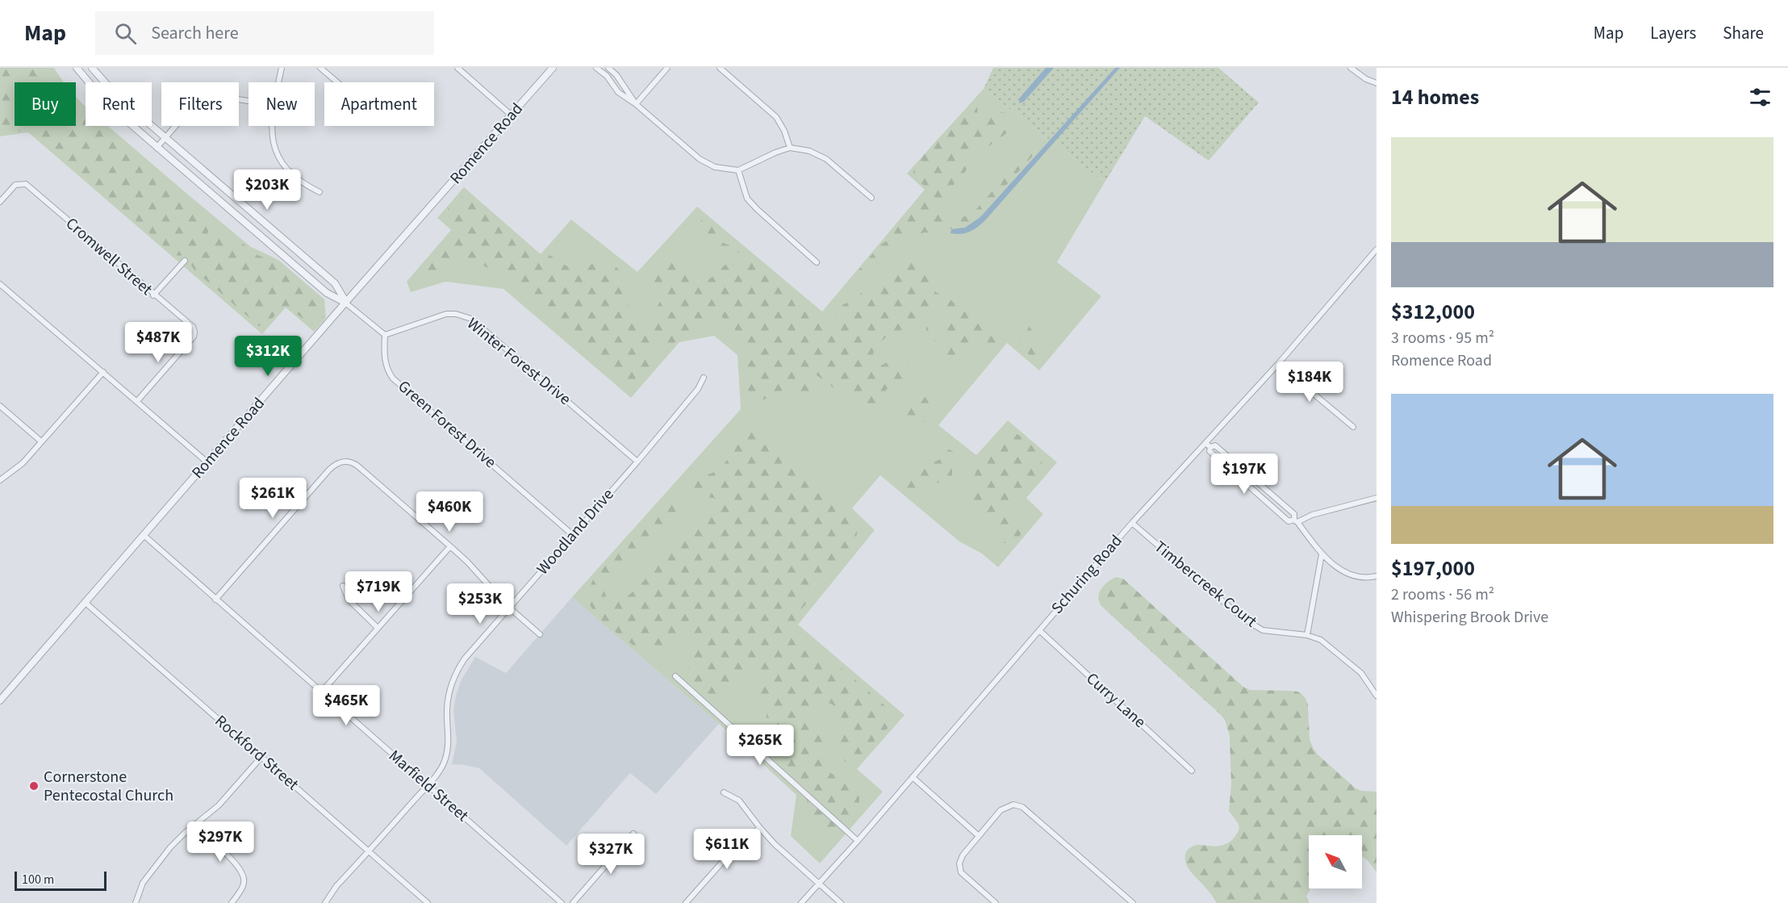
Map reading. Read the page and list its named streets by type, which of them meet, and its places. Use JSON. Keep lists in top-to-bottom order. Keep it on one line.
{"streets":{"street":["Romence Road","Cromwell Street","Winter Forest Drive","Green Forest Drive","Woodland Drive","Schuring Road","Timbercreek Court","Curry Lane","Rockford Street","Marfield Street"]},"crossings":[["Romence Road","Rockford Street"],["Romence Road","Marfield Street"],["Winter Forest Drive","Green Forest Drive"],["Winter Forest Drive","Woodland Drive"],["Green Forest Drive","Woodland Drive"],["Woodland Drive","Rockford Street"],["Woodland Drive","Marfield Street"],["Schuring Road","Timbercreek Court"],["Schuring Road","Curry Lane"]],"places":["Cornerstone Pentecostal Church"],"scale_bar":"100 m","north":"top left","page":{"header":"Map","search":"Search here","nav":["Map","Layers","Share"],"heading":"14 homes","chip":["Buy","Rent","Filters","New","Apartment"],"list":[{"name":"$312,000","note":"3 rooms · 95 m² · Romence Road"},{"name":"$197,000","note":"2 rooms · 56 m² · Whispering Brook Drive"}],"price":["$203K","$487K","$312K","$184K","$197K","$261K","$460K","$719K","$253K","$465K","$265K","$297K","$611K","$327K"],"scale":"100 m"}}
